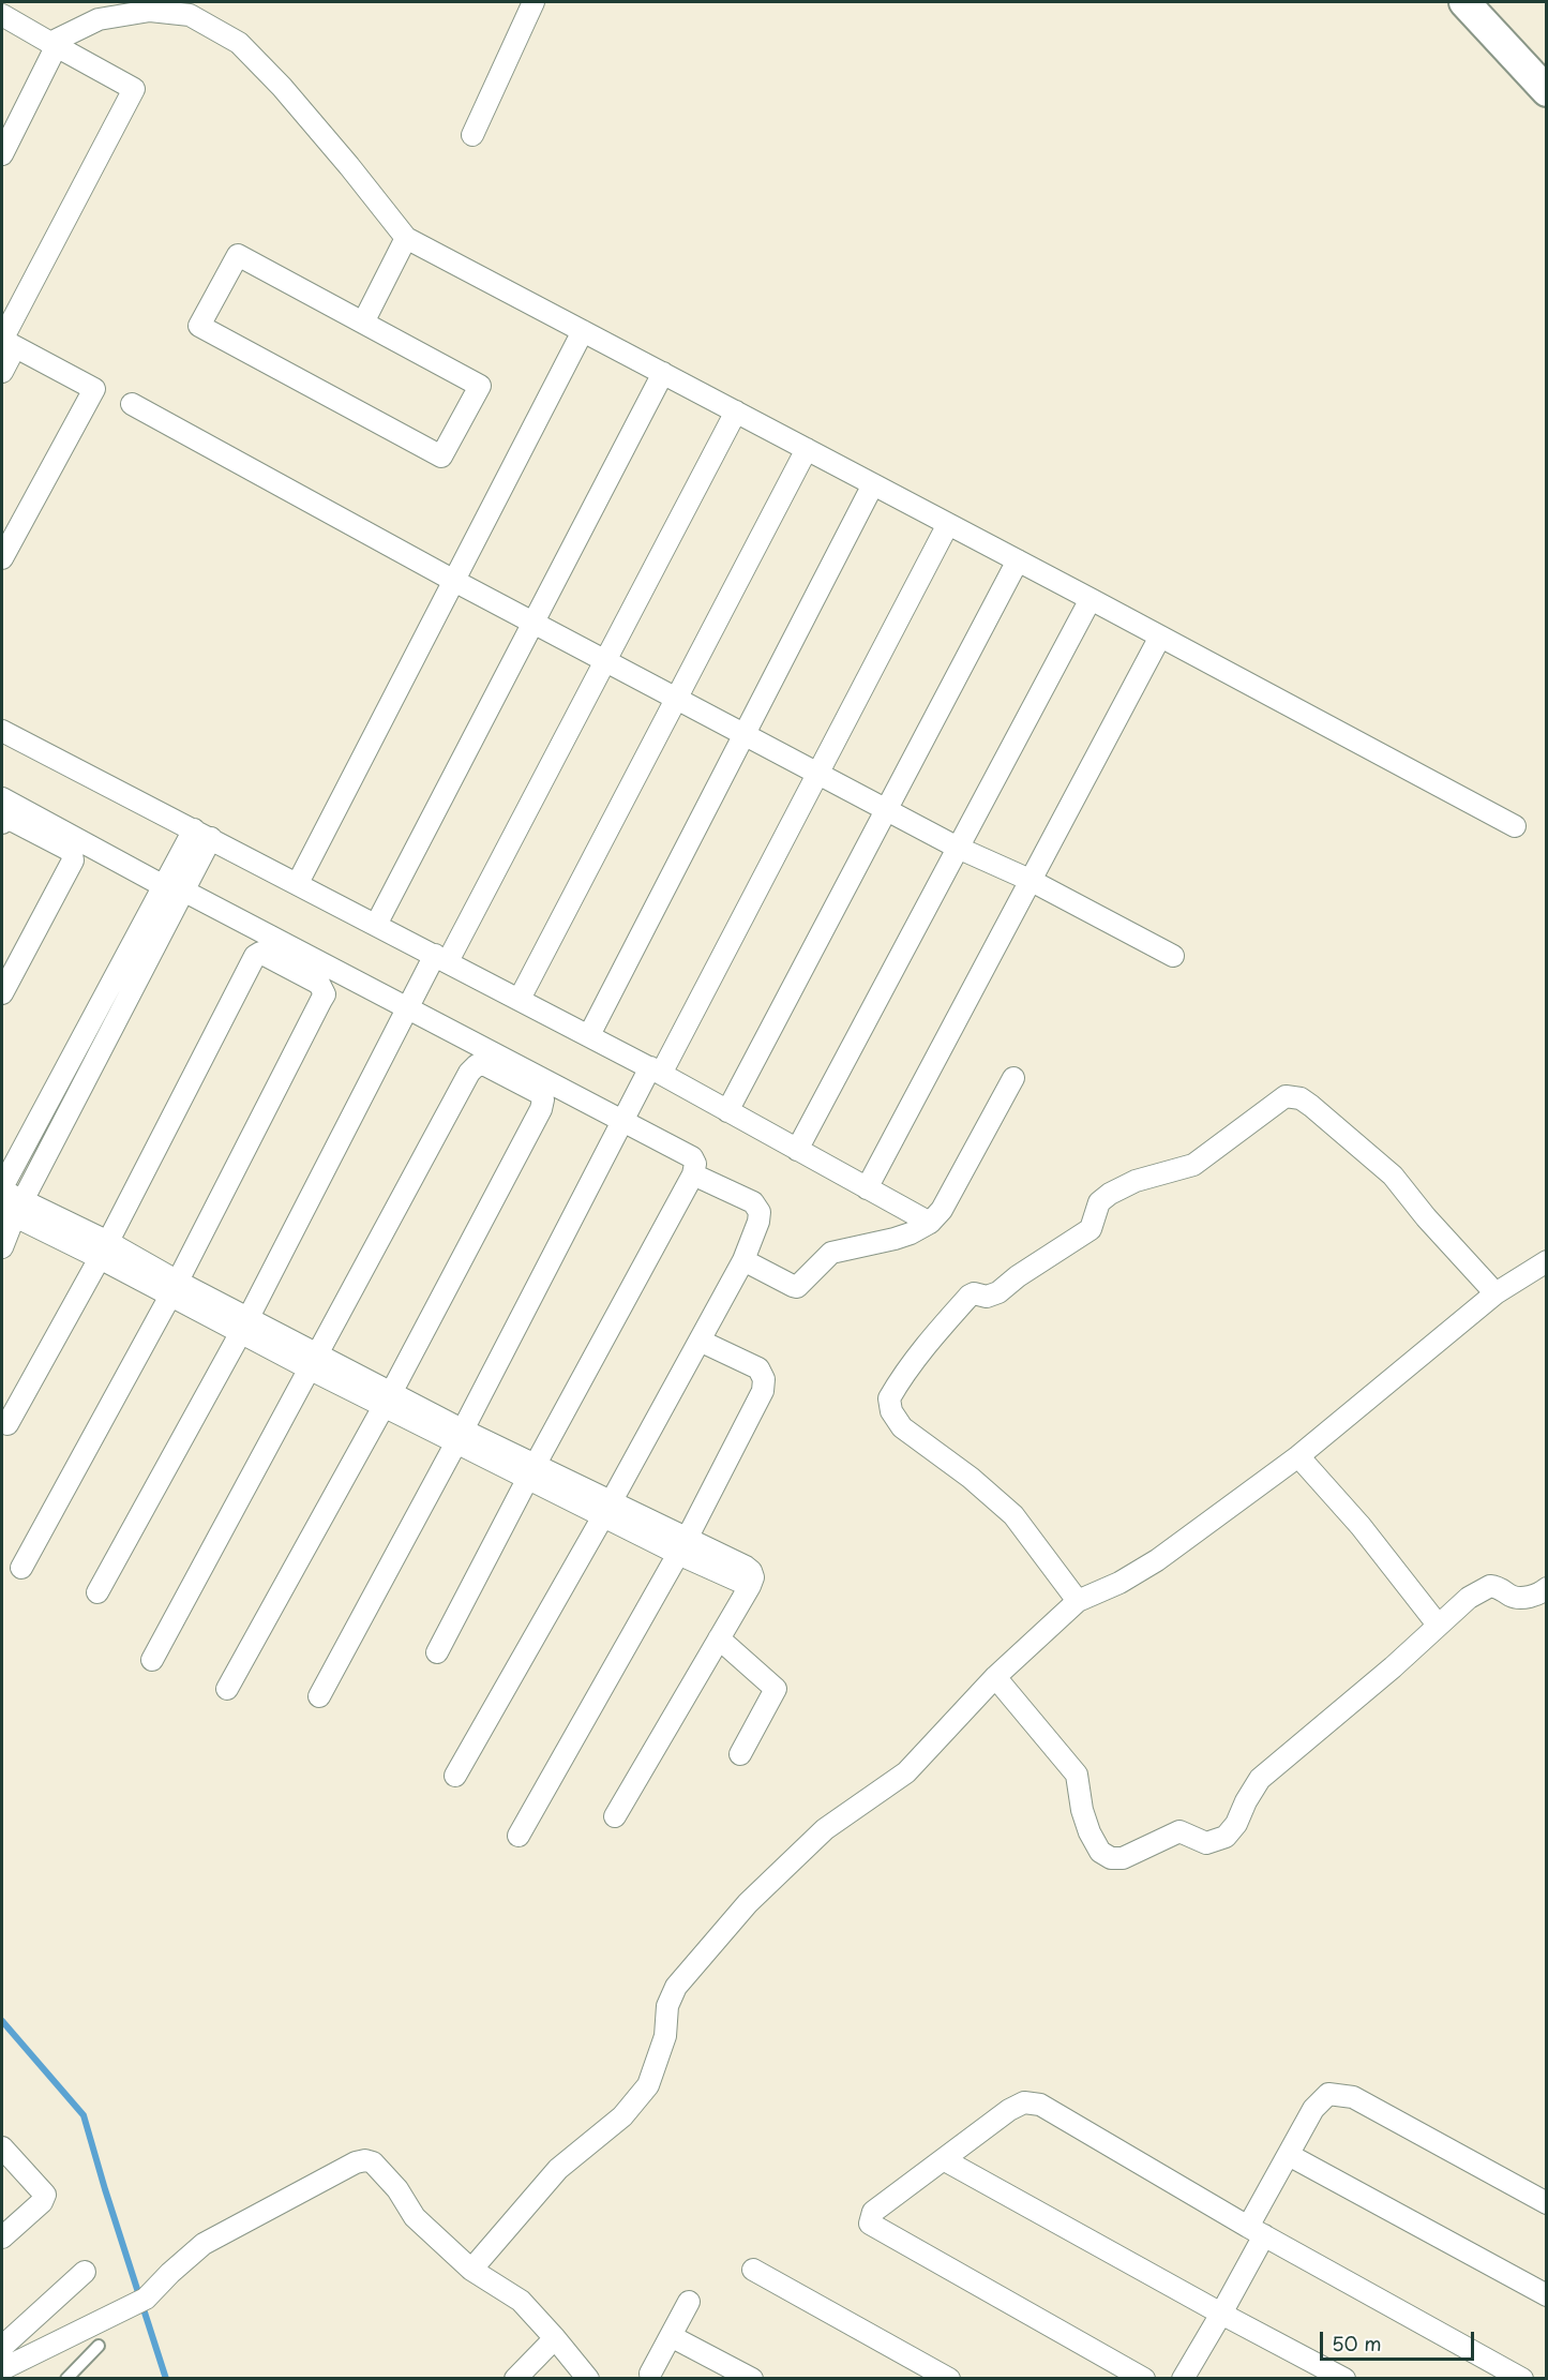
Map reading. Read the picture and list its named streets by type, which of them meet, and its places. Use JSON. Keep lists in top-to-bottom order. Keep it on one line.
{"scale_bar":"50 m"}
